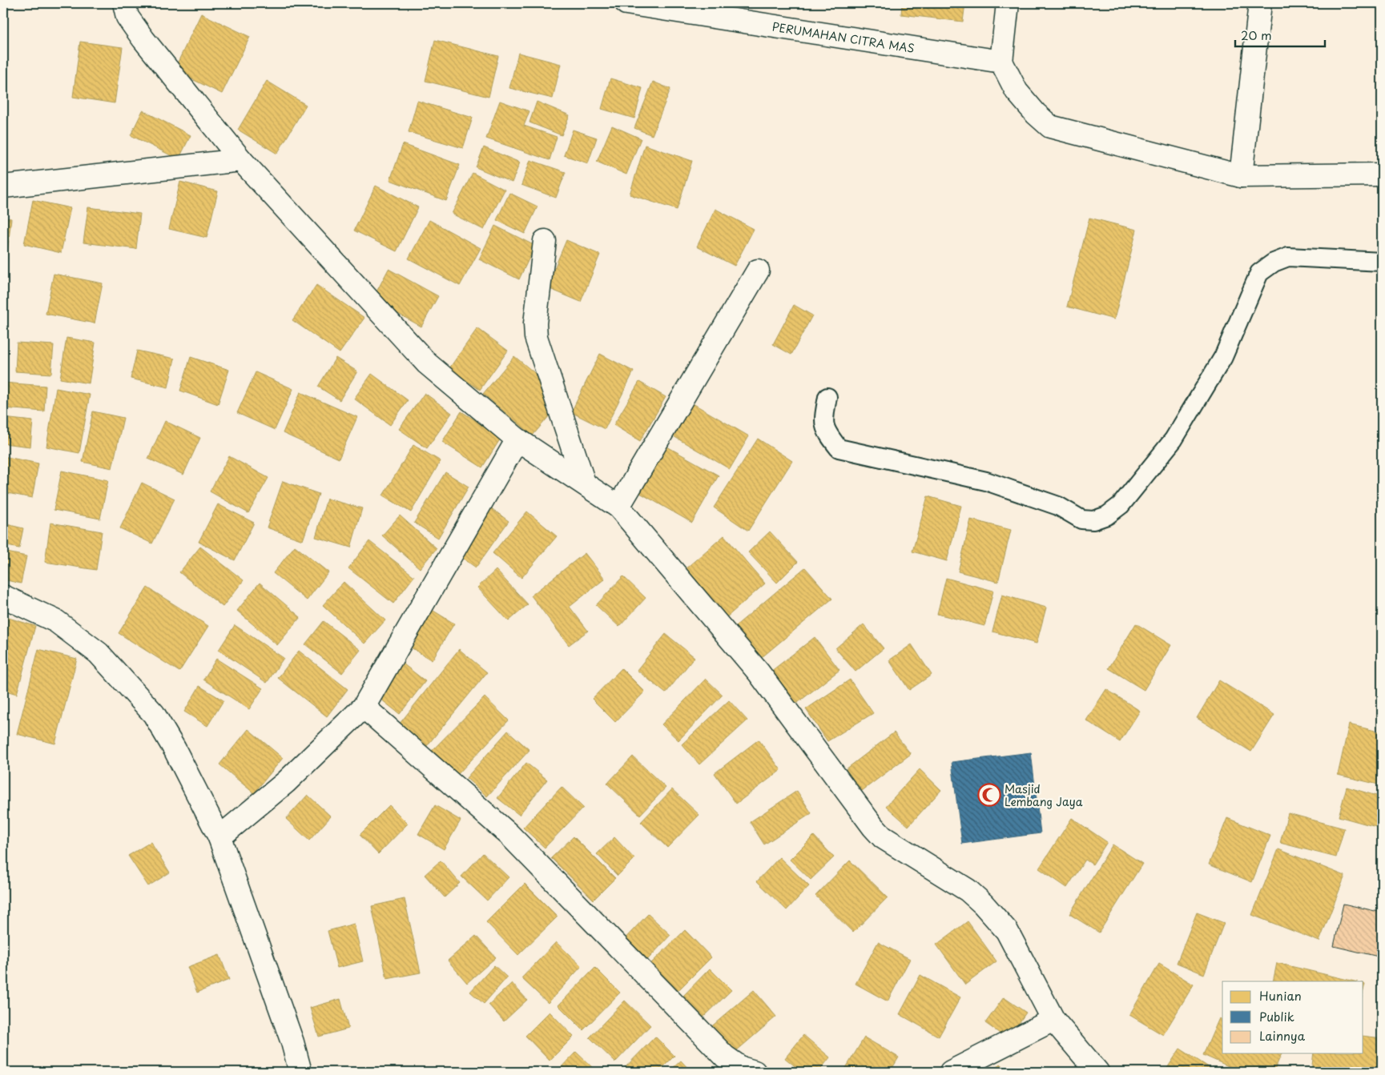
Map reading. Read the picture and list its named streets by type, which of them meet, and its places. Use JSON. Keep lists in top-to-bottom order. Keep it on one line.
{"streets":{"street":["PERUMAHAN CITRA MAS"]},"places":{"mosque":["Masjid Lembang Jaya"]},"legend":["Hunian","Publik","Lainnya"],"scale_bar":"20 m"}
